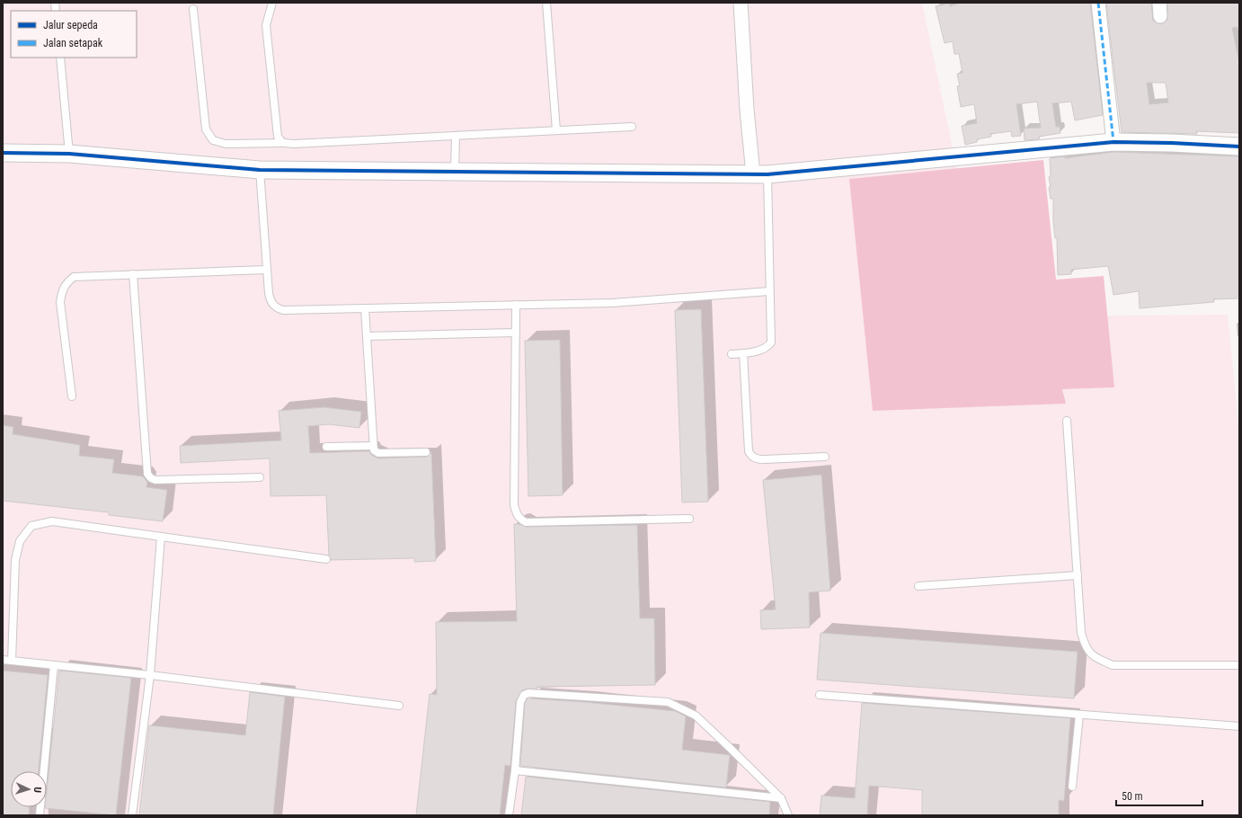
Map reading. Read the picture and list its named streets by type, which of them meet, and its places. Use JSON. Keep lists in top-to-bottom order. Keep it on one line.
{"legend":["Jalur sepeda","Jalan setapak"],"scale_bar":"50 m","north":"right"}
